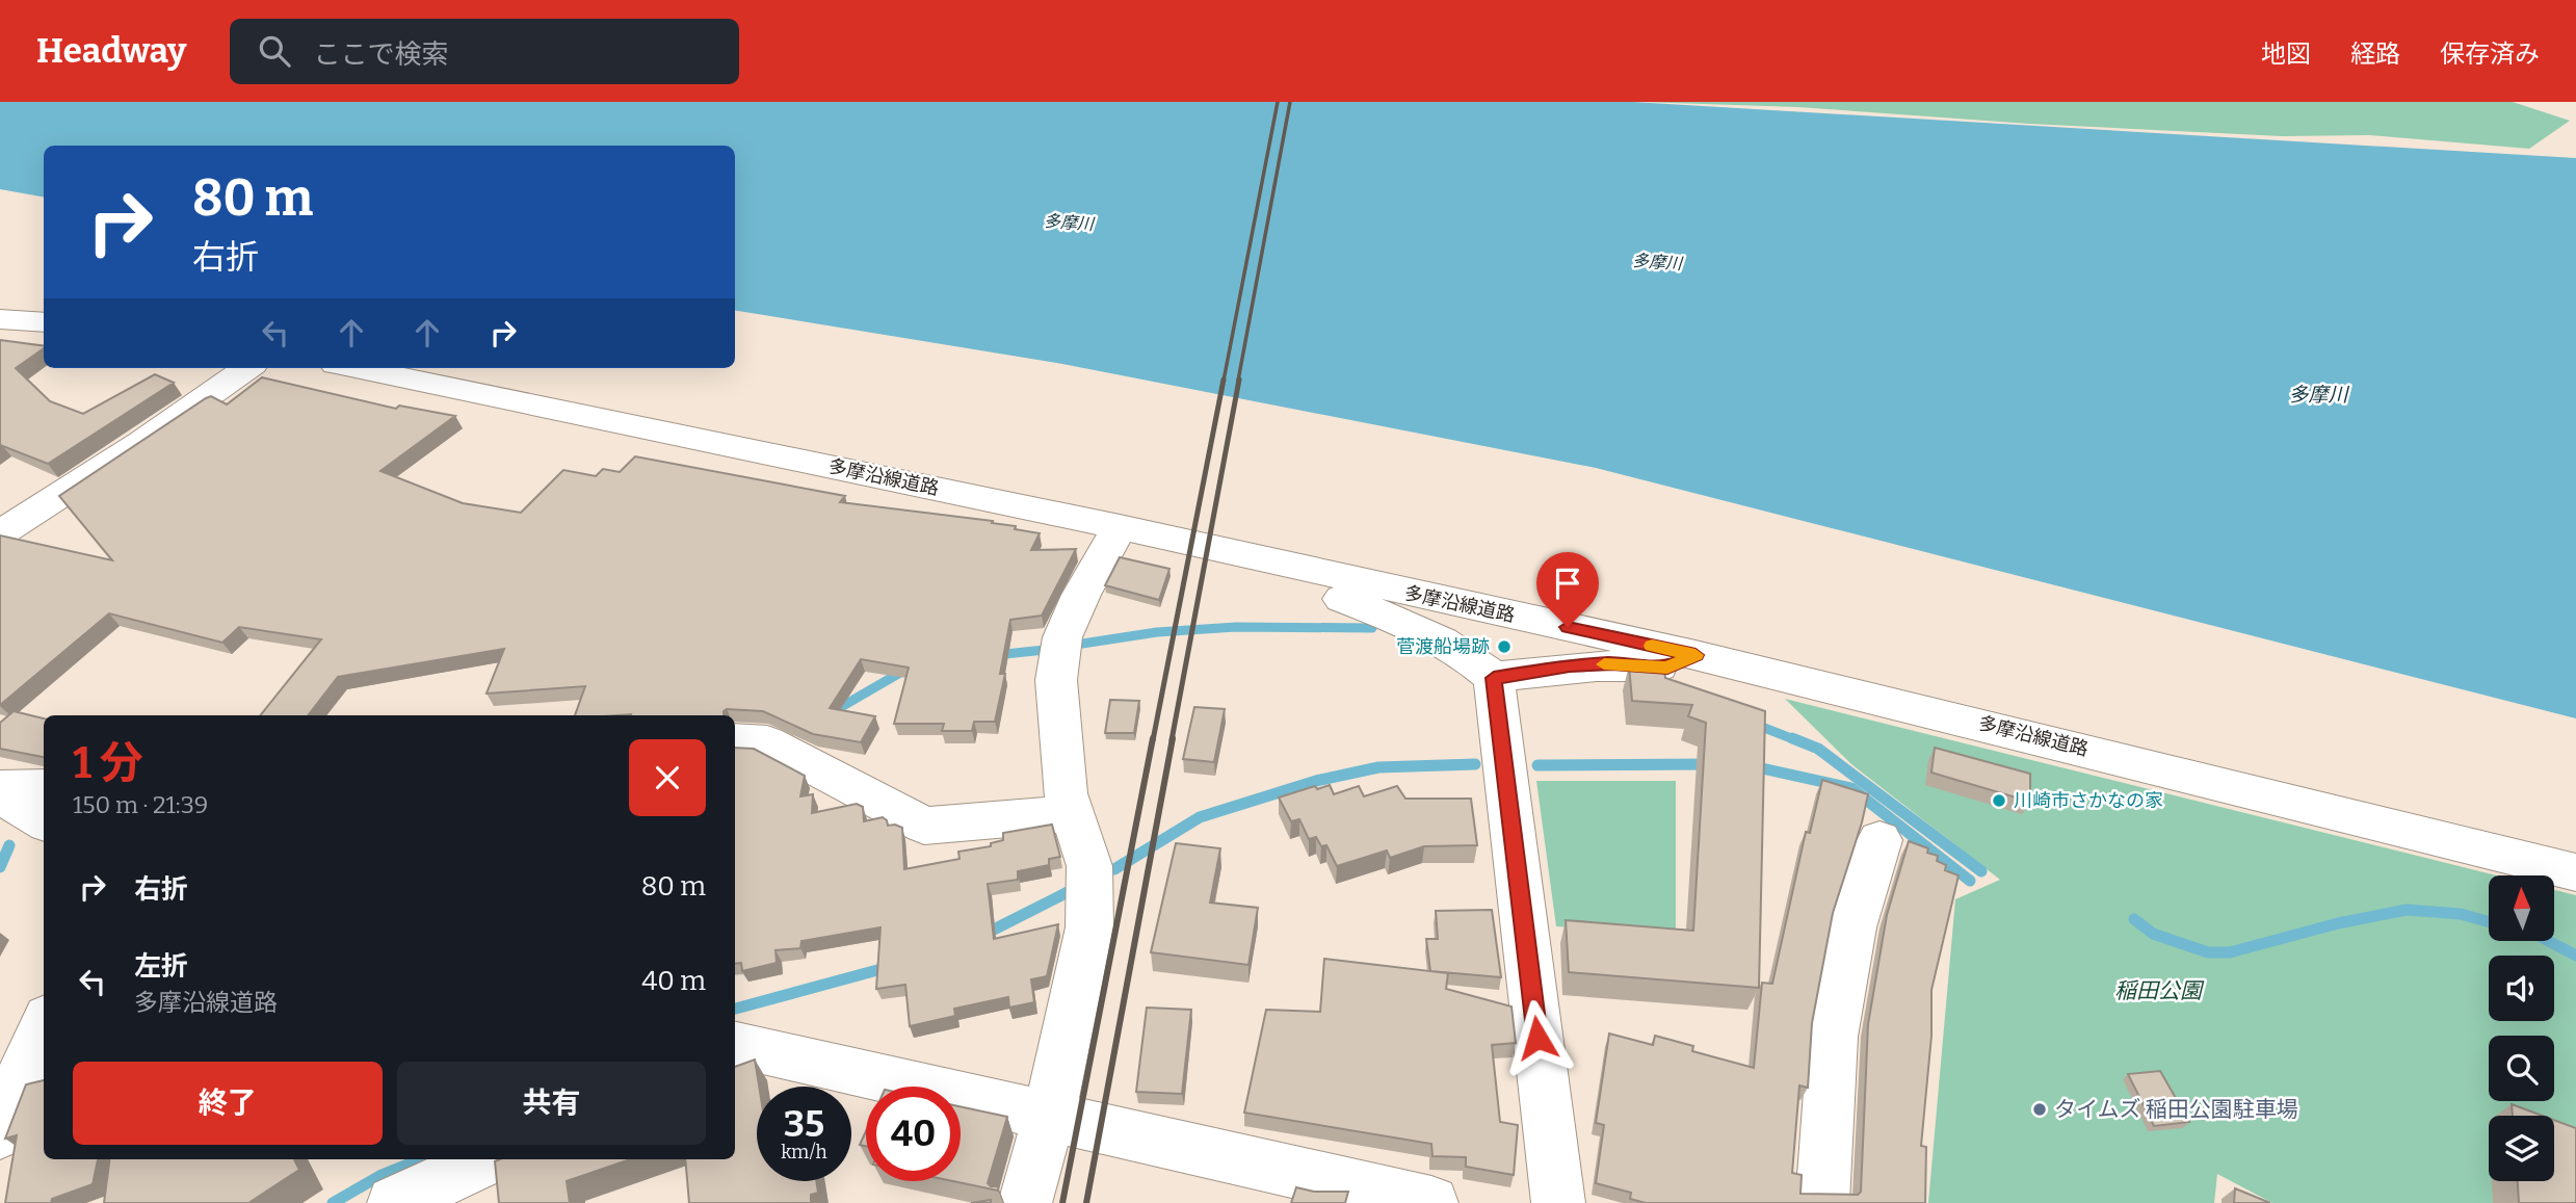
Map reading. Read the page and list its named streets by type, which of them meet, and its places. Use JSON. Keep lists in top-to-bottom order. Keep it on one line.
{"streets":{"street":["多摩沿線道路"]},"water":["多摩川"],"parks":["稲田公園"],"places":["菅渡船場跡","川崎市さかなの家","タイムズ 稲田公園駐車場"],"north":"top","page":{"header":"Headway","search":"ここで検索","nav":["地図","経路","保存済み"],"turn":["80 m","右折"],"heading":["1 分","150 m · 21:39"],"list":[{"name":"右折","value":"80 m"},{"name":"左折","note":"多摩沿線道路","value":"40 m"}],"buttons":["終了","共有"],"speed":"35 km/h","limit":"40"}}
